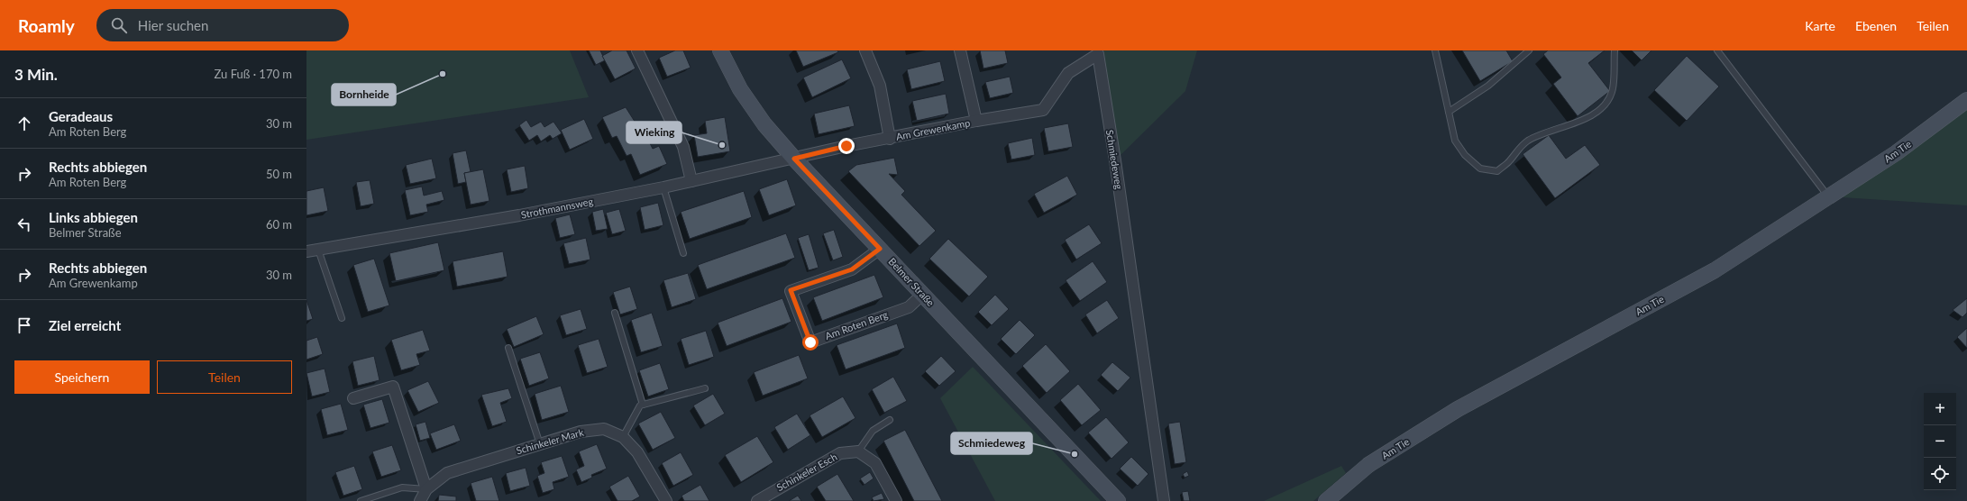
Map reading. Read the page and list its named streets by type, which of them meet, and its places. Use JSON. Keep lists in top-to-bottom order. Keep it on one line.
{"streets":{"street":["Am Grewenkamp","Am Tie","Schmiedeweg","Strothmannsweg","Belmer Straße","Am Roten Berg","Schinkeler Mark","Schinkeler Esch"]},"crossings":[["Am Grewenkamp","Schmiedeweg"],["Am Grewenkamp","Strothmannsweg"],["Am Grewenkamp","Belmer Straße"],["Strothmannsweg","Belmer Straße"],["Belmer Straße","Am Roten Berg"]],"places":["Bornheide","Wieking","Schmiedeweg"],"page":{"header":"Roamly","search":"Hier suchen","nav":["Karte","Ebenen","Teilen"],"heading":["3 Min.","Zu Fuß · 170 m"],"list":[["Geradeaus","Am Roten Berg","30 m"],["Rechts abbiegen","Am Roten Berg","50 m"],["Links abbiegen","Belmer Straße","60 m"],["Rechts abbiegen","Am Grewenkamp","30 m"],"Ziel erreicht"],"buttons":["Speichern","Teilen"],"map_buttons":["+","−"]}}
